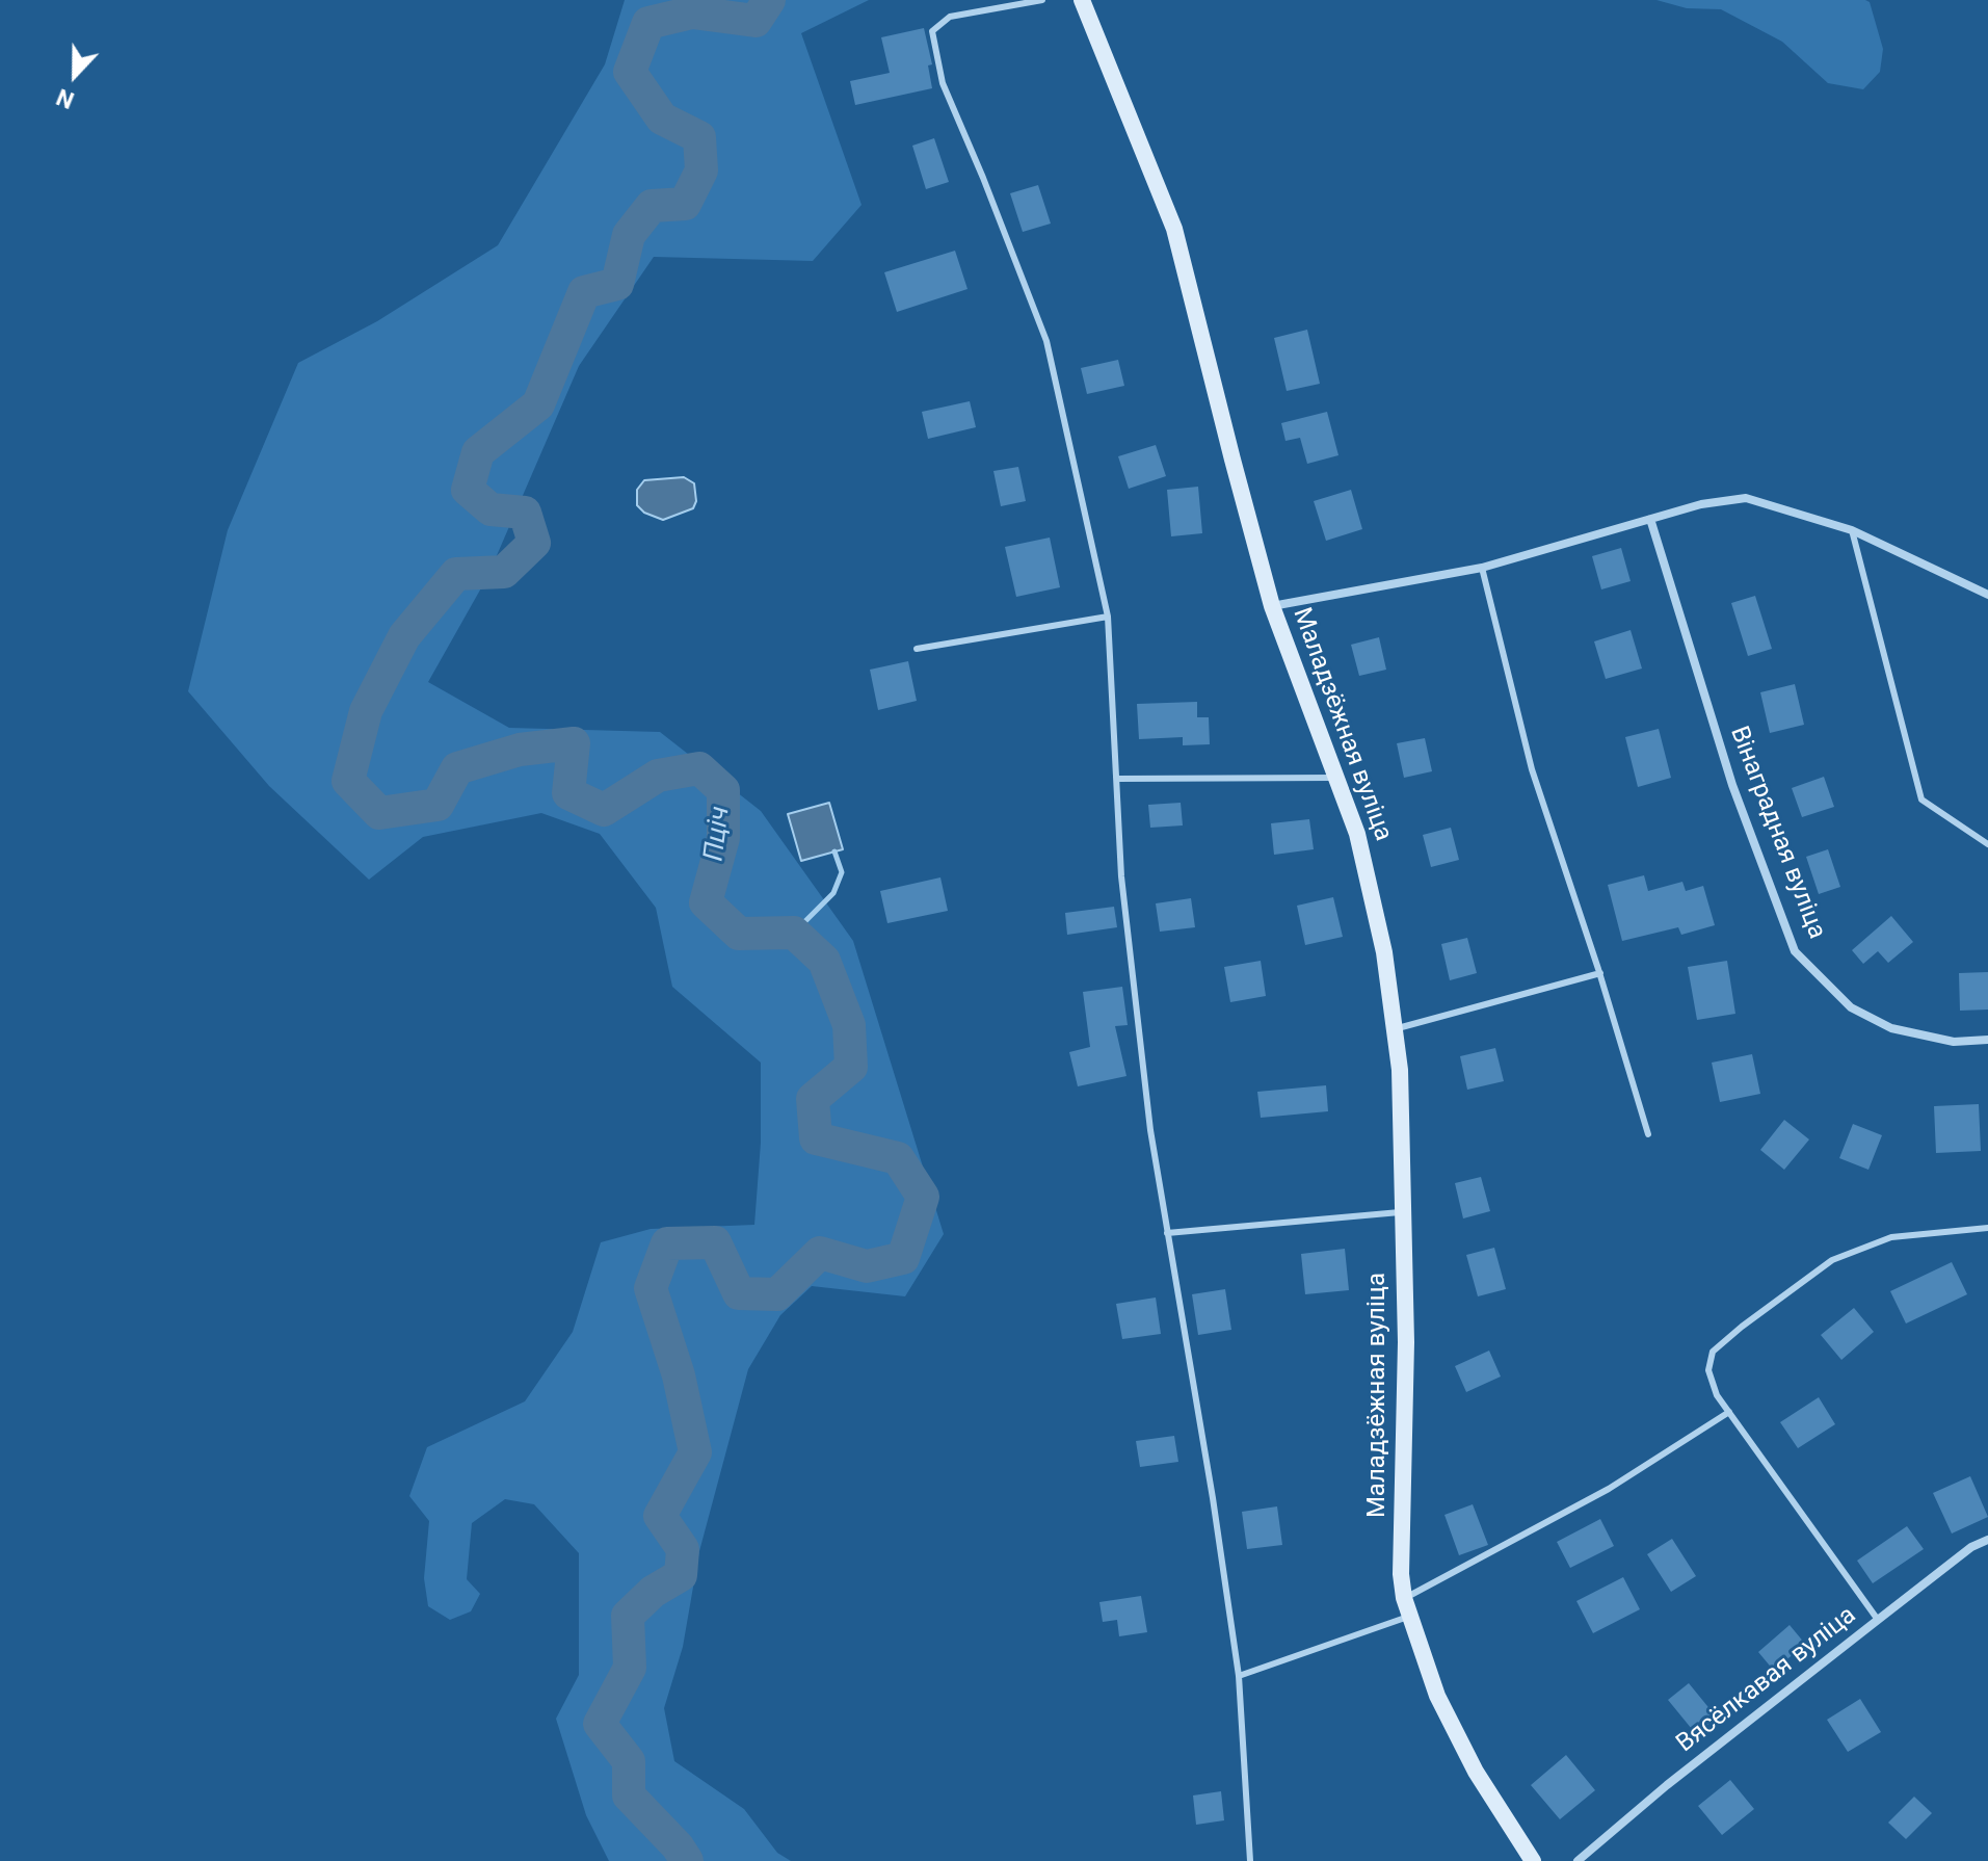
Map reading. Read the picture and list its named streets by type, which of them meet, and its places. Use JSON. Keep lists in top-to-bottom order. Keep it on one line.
{"streets":{"street":["Маладзёжная вуліца","Вінаградная вуліца","Вясёлкавая вуліца"]},"water":["Пціч"],"north":"bottom"}
